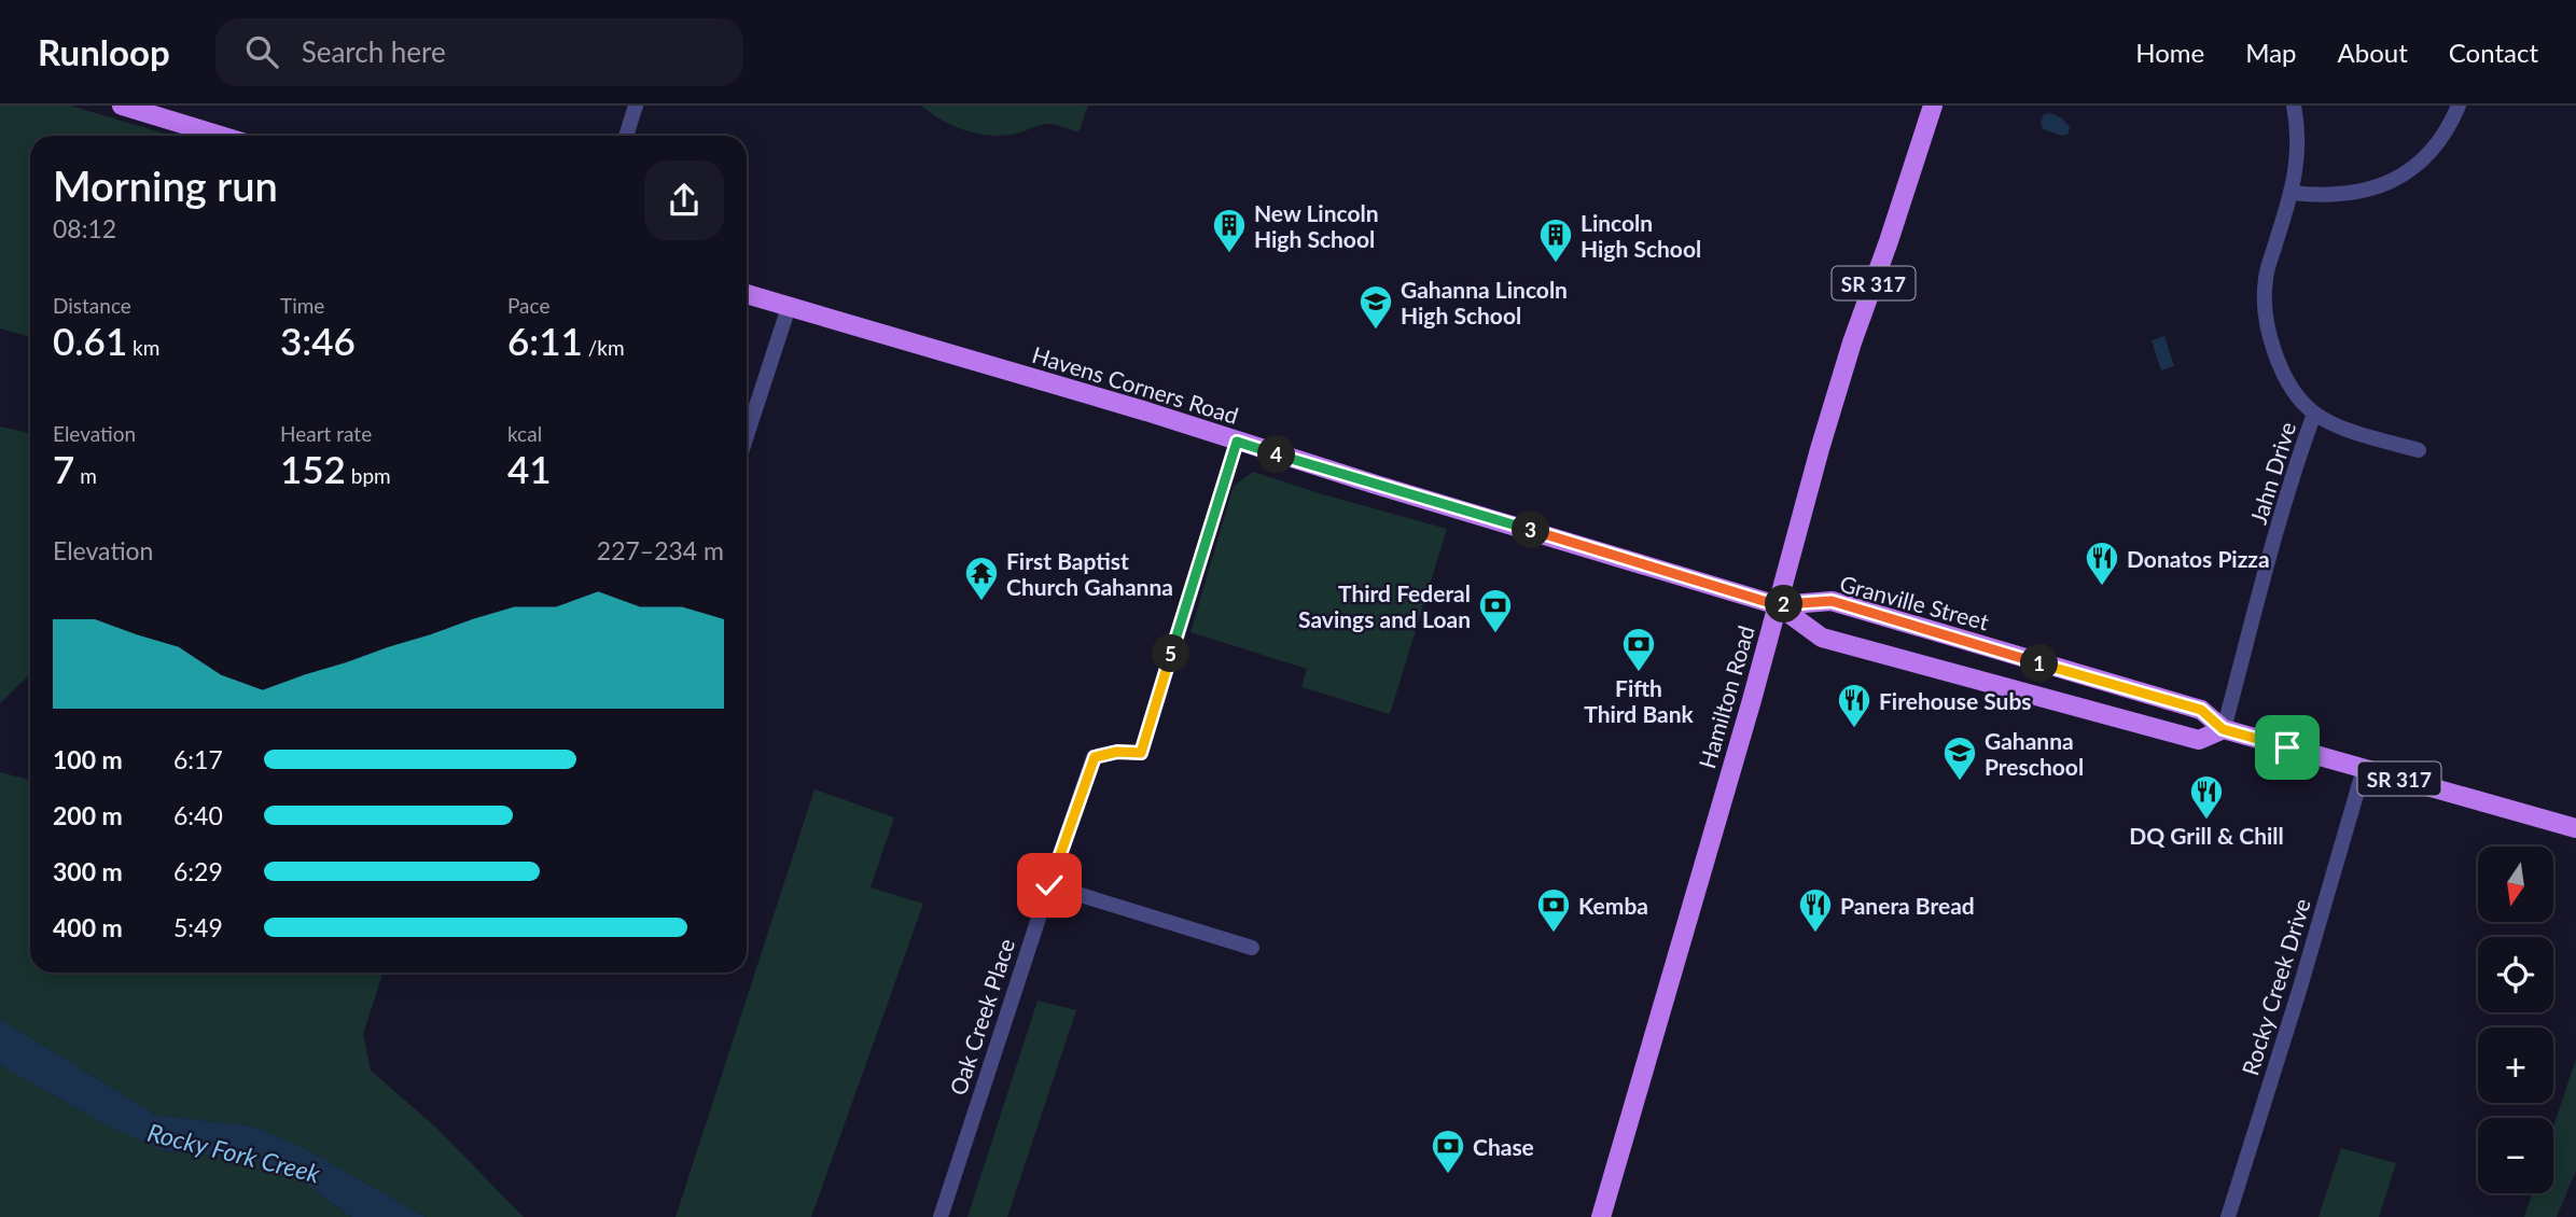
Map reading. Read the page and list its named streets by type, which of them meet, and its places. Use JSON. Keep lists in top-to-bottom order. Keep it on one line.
{"streets":{"main road":["SR 317","Havens Corners Road","Granville Street","Hamilton Road"],"street":["Jahn Drive","Rocky Creek Drive","Oak Creek Place"]},"crossings":[["Havens Corners Road","Granville Street"],["Havens Corners Road","Hamilton Road"],["Havens Corners Road","Oak Creek Place"],["Jahn Drive","Granville Street"],["Granville Street","Hamilton Road"],["Granville Street","Rocky Creek Drive"]],"water":["Rocky Fork Creek"],"places":{"building":["New Lincoln High School","Lincoln High School"],"school or university":["Gahanna Lincoln High School","Gahanna Preschool"],"restaurant":["Donatos Pizza","Firehouse Subs","DQ Grill & Chill","Panera Bread"],"temple":["First Baptist Church Gahanna"],"bank":["Third Federal Savings and Loan","Fifth Third Bank","Kemba","Chase"]},"north":"bottom","page":{"header":"Runloop","search":"Search here","nav":["Home","Map","About","Contact"],"heading":["Morning run","08:12"],"stats":[["Distance","0.61 km"],["Time","3:46"],["Pace","6:11 /km"],["Elevation","7 m"],["Heart rate","152 bpm"],["kcal","41"]],"pins":["4","3","2","5","1"],"chart":["Elevation","227–234 m"],"list":[{"name":"100 m","note":"6:17"},{"name":"200 m","note":"6:40"},{"name":"300 m","note":"6:29"},{"name":"400 m","note":"5:49"}],"map_buttons":["+","−"]}}
